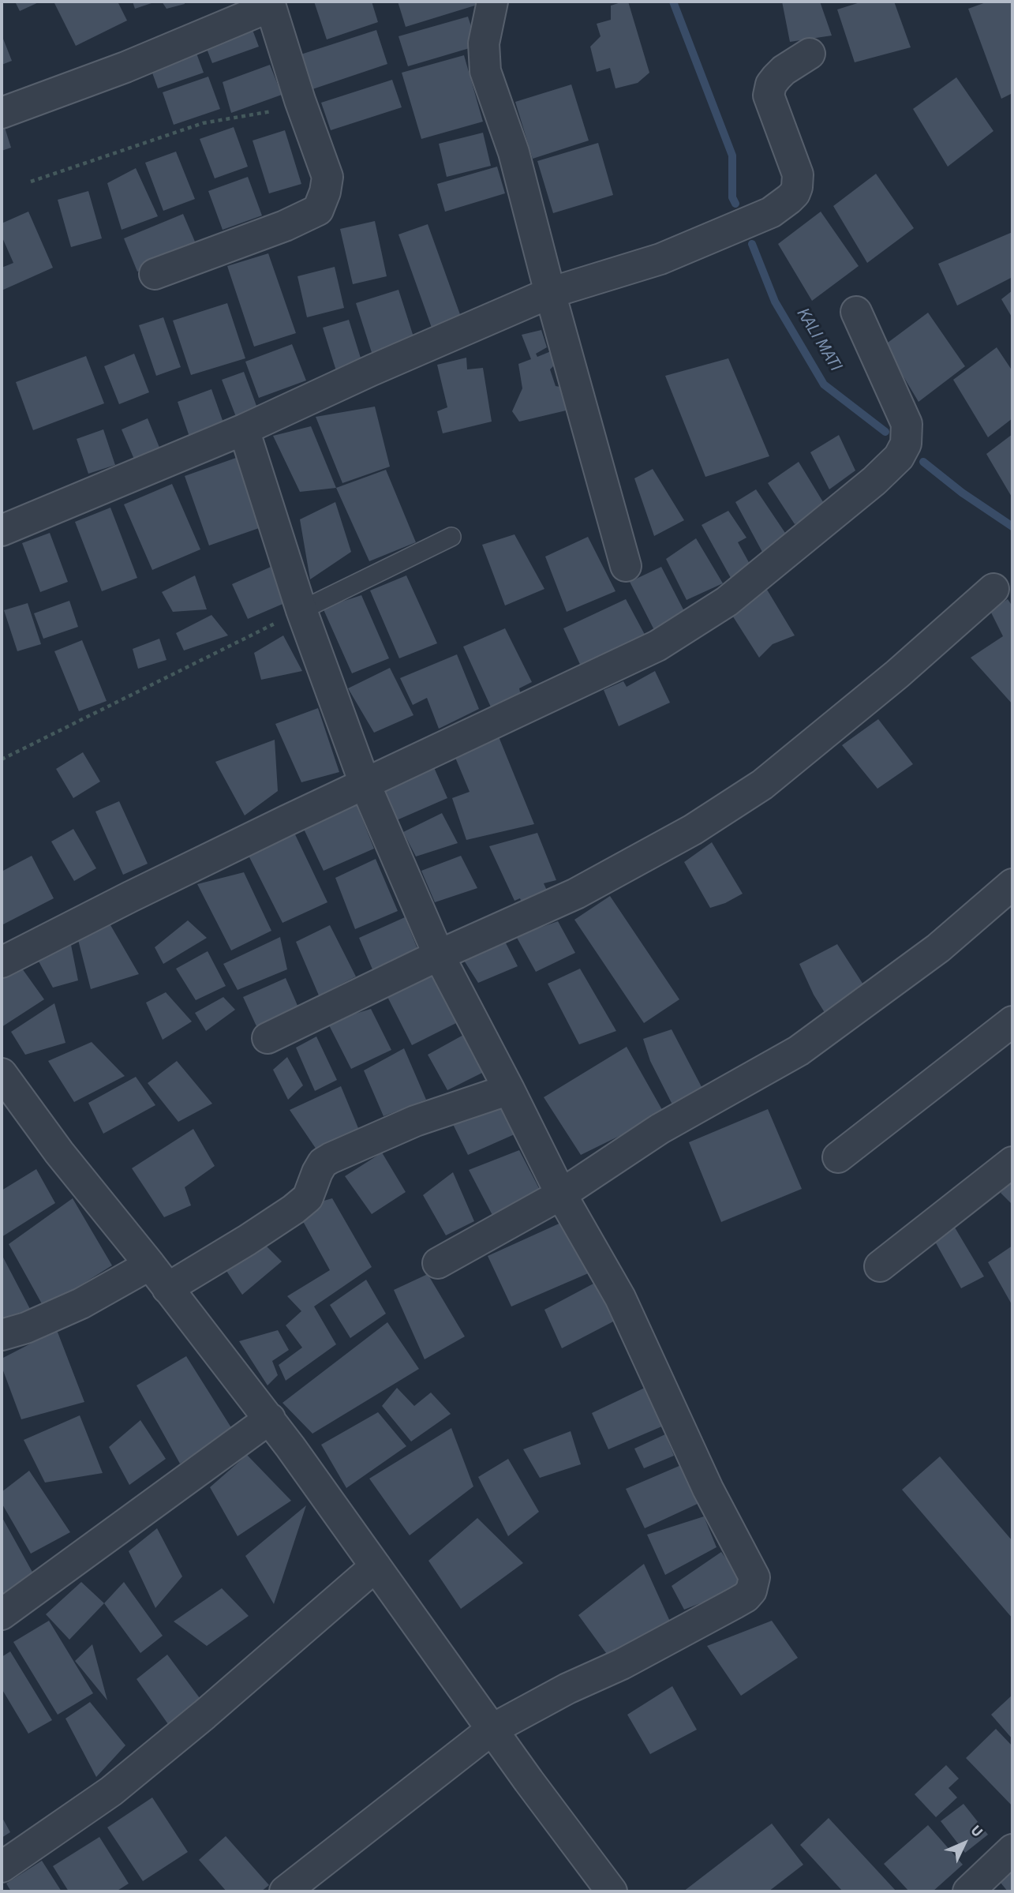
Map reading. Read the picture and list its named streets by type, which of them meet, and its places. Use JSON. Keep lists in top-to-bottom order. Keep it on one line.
{"water":["KALI MATI"],"north":"top right"}
